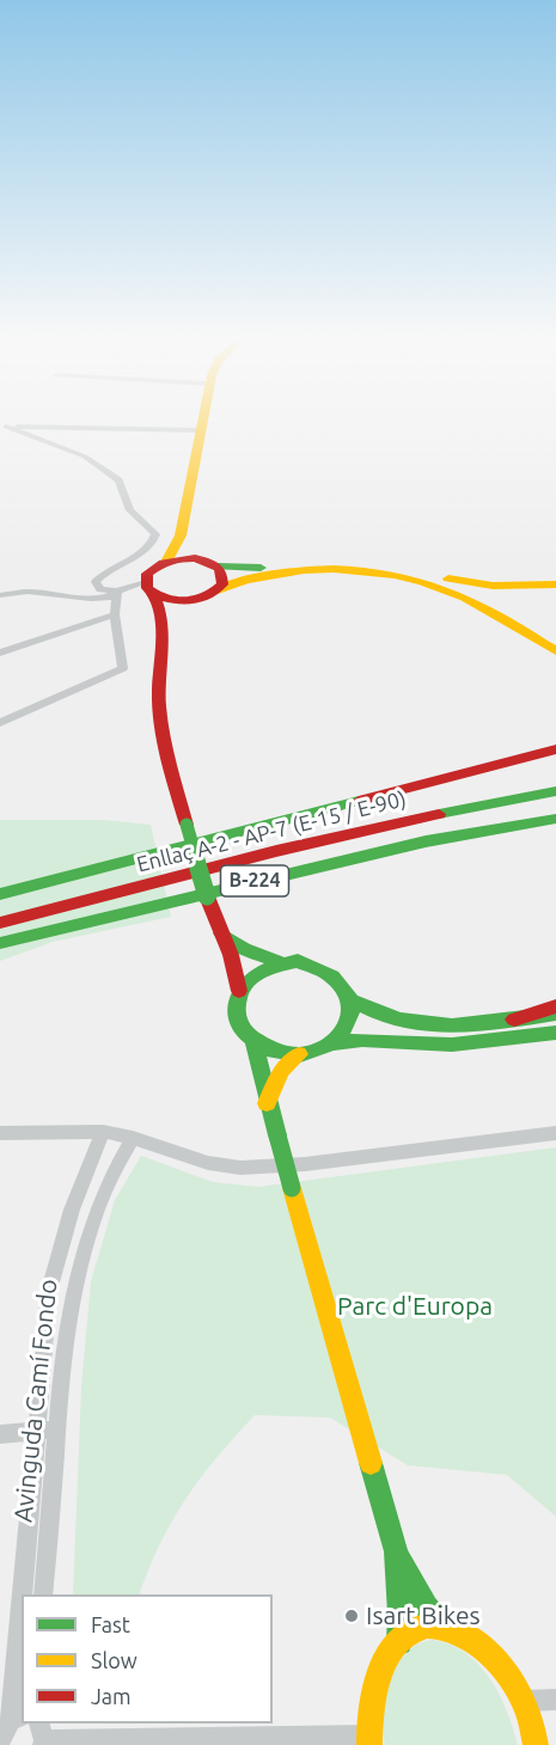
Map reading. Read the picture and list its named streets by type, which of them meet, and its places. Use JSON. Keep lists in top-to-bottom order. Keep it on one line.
{"streets":{"main road":["Enllaç A-2 - AP-7 (E-15 / E-90)","B-224"],"street":["Avinguda Camí Fondo"]},"parks":["Parc d'Europa"],"places":["Isart Bikes"],"legend":["Fast","Slow","Jam"]}
